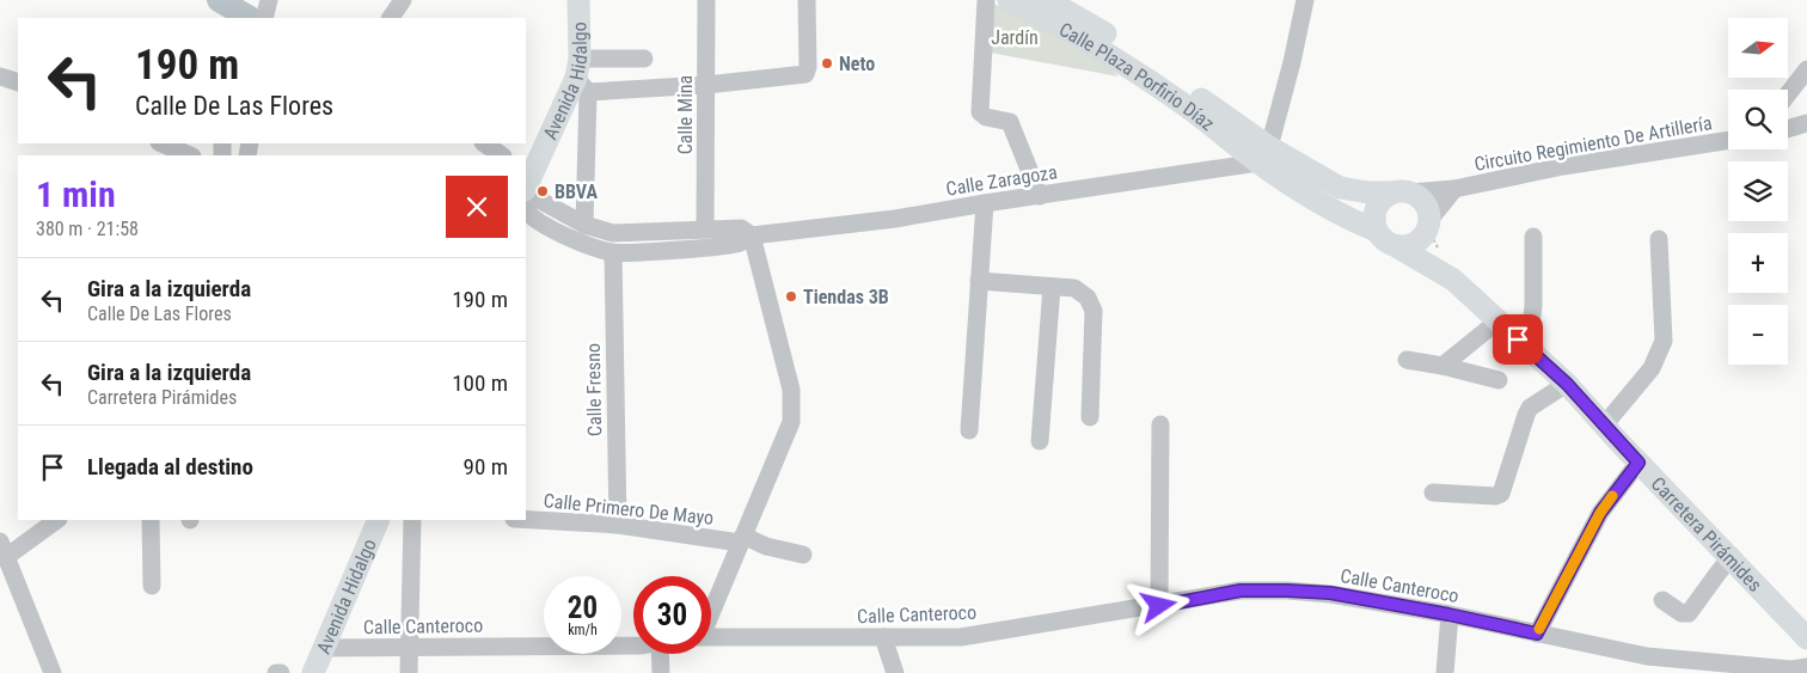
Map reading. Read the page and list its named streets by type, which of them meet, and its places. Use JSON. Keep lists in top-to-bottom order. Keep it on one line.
{"streets":{"main road":["Calle Plaza Porfirio Díaz","Avenida Hidalgo","Carretera Pirámides"],"street":["Calle Mina","Circuito Regimiento De Artillería","Calle Zaragoza","Calle Fresno","Calle Primero De Mayo","Calle Canteroco"]},"crossings":[["Calle Plaza Porfirio Díaz","Calle Zaragoza"],["Avenida Hidalgo","Calle Canteroco"],["Calle Mina","Calle Zaragoza"],["Calle Zaragoza","Calle Fresno"],["Calle Fresno","Calle Primero De Mayo"]],"parks":["Jardín"],"places":["Neto","BBVA","Tiendas 3B"],"north":"right","page":{"map_buttons":["+","−"],"turn":["190 m","Calle De Las Flores"],"heading":["1 min","380 m · 21:58"],"list":[{"name":"Gira a la izquierda","note":"Calle De Las Flores","value":"190 m"},{"name":"Gira a la izquierda","note":"Carretera Pirámides","value":"100 m"},{"name":"Llegada al destino","value":"90 m"}],"speed":"20 km/h","limit":"30"}}
